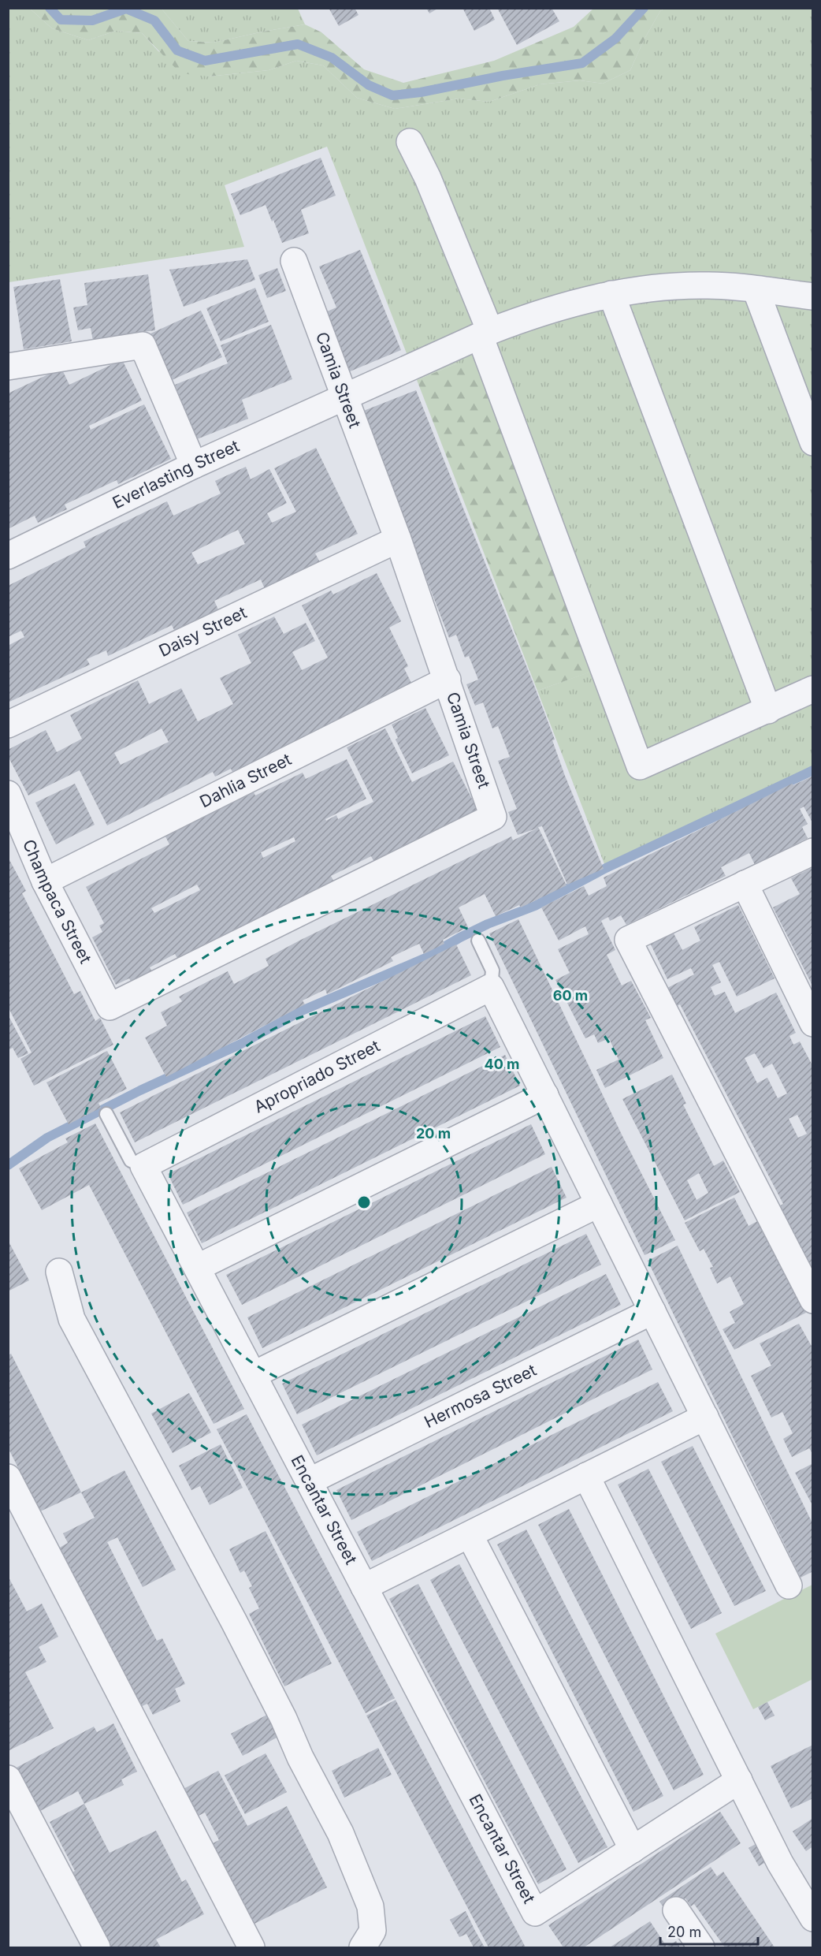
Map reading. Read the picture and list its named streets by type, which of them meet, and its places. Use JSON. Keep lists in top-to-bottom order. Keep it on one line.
{"streets":{"street":["Camia Street","Everlasting Street","Daisy Street","Dahlia Street","Champaca Street","Apropriado Street","Hermosa Street","Encantar Street"]},"crossings":[["Camia Street","Everlasting Street"],["Camia Street","Daisy Street"],["Camia Street","Dahlia Street"],["Camia Street","Champaca Street"],["Dahlia Street","Champaca Street"],["Apropriado Street","Encantar Street"],["Hermosa Street","Encantar Street"]],"scale_bar":"20 m","rings":["60 m","40 m","20 m"]}
